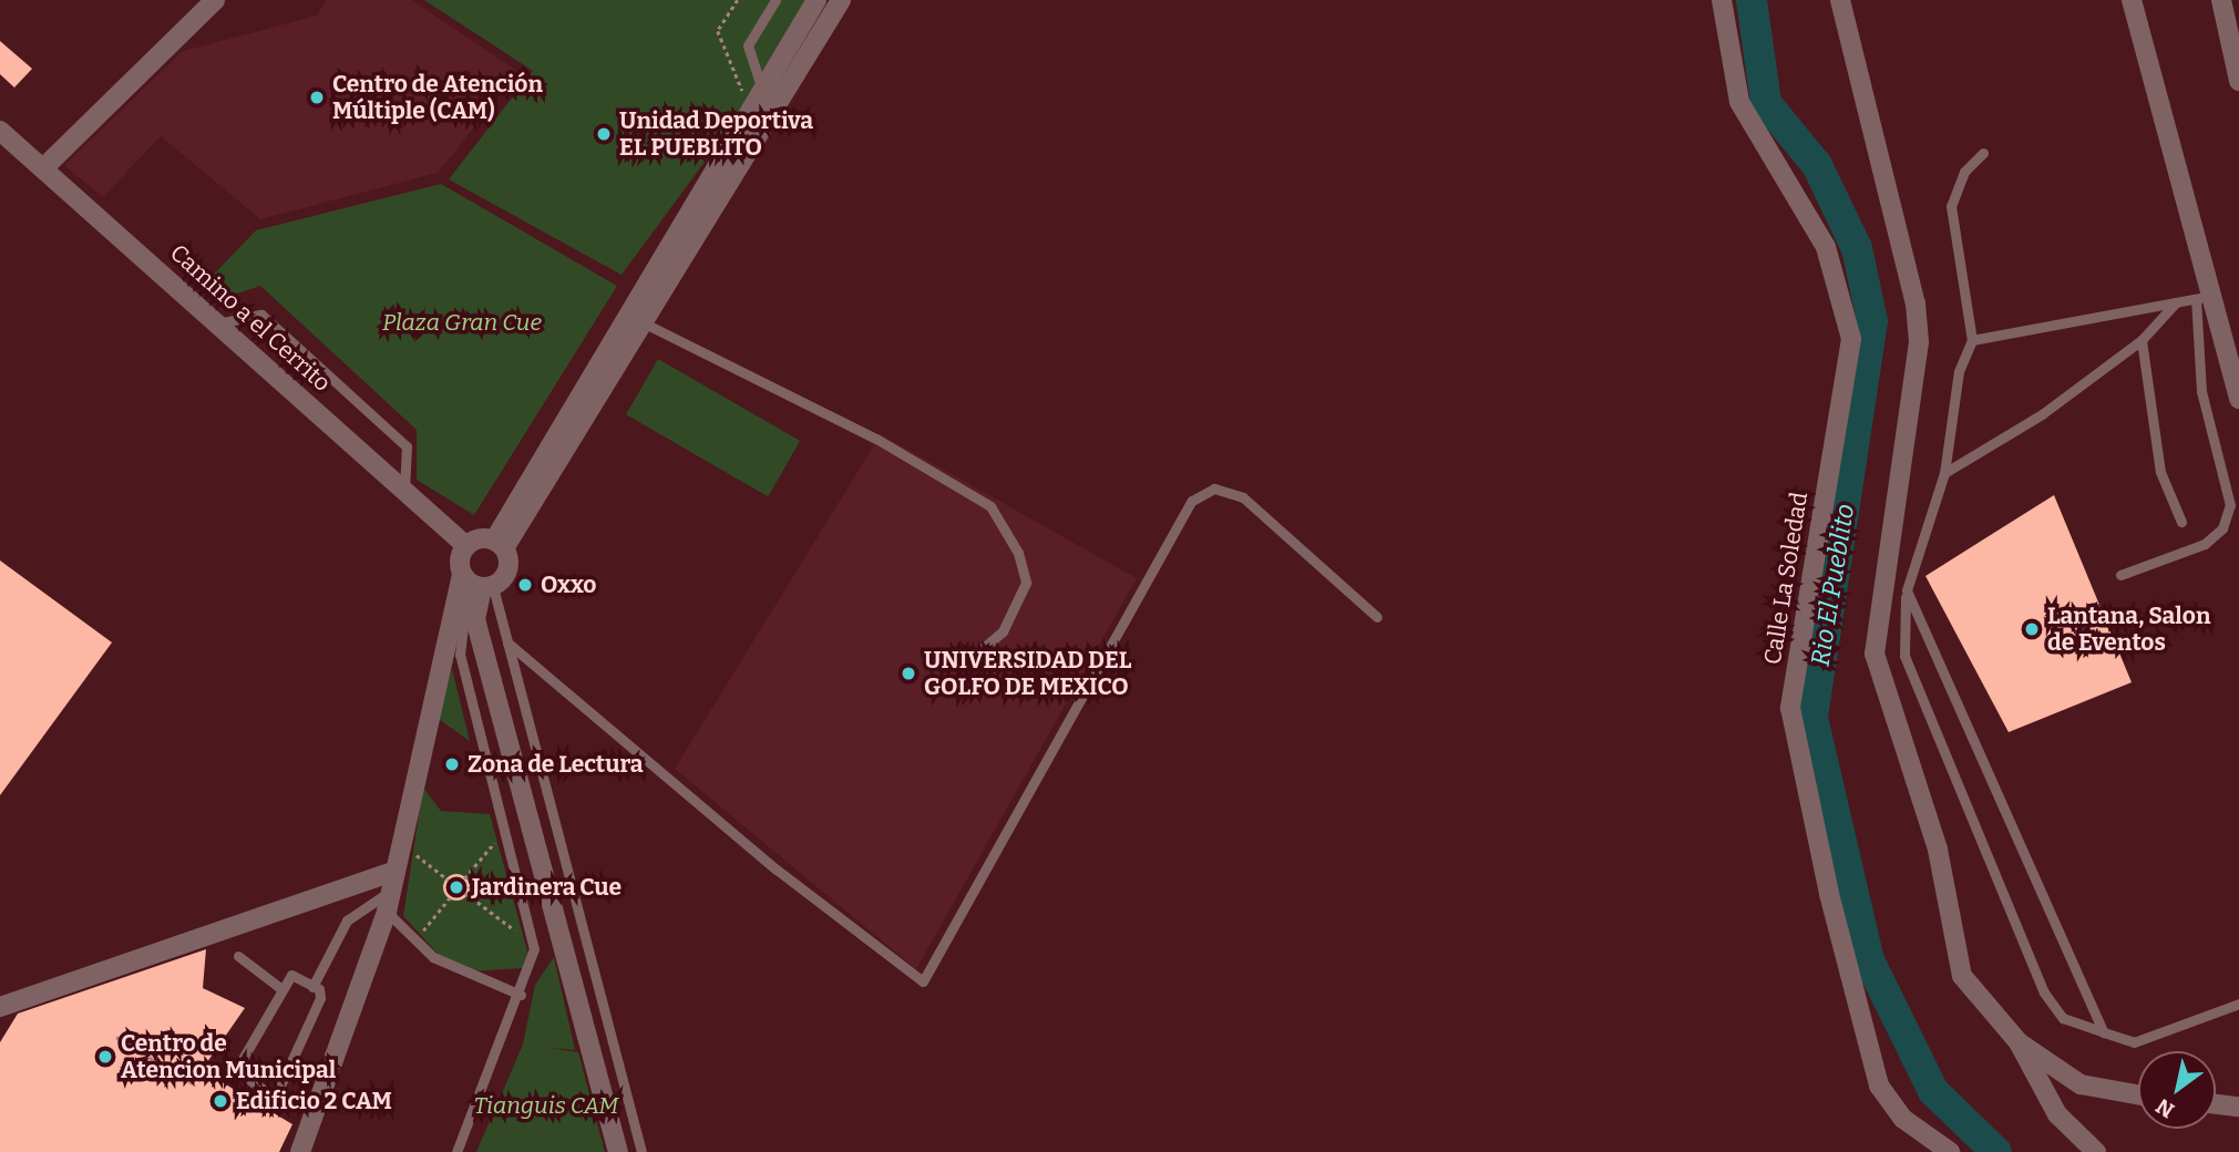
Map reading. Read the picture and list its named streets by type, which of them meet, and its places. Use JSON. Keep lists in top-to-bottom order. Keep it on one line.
{"streets":{"street":["Camino a el Cerrito","Calle La Soledad"]},"water":["Rio El Pueblito"],"parks":["Plaza Gran Cue","Tianguis CAM"],"places":["Centro de Atención Múltiple (CAM)","Unidad Deportiva EL PUEBLITO","Oxxo","Lantana, Salon de Eventos","UNIVERSIDAD DEL GOLFO DE MEXICO","Zona de Lectura","Jardinera Cue","Centro de Atencion Municipal","Edificio 2 CAM"],"north":"bottom left"}
